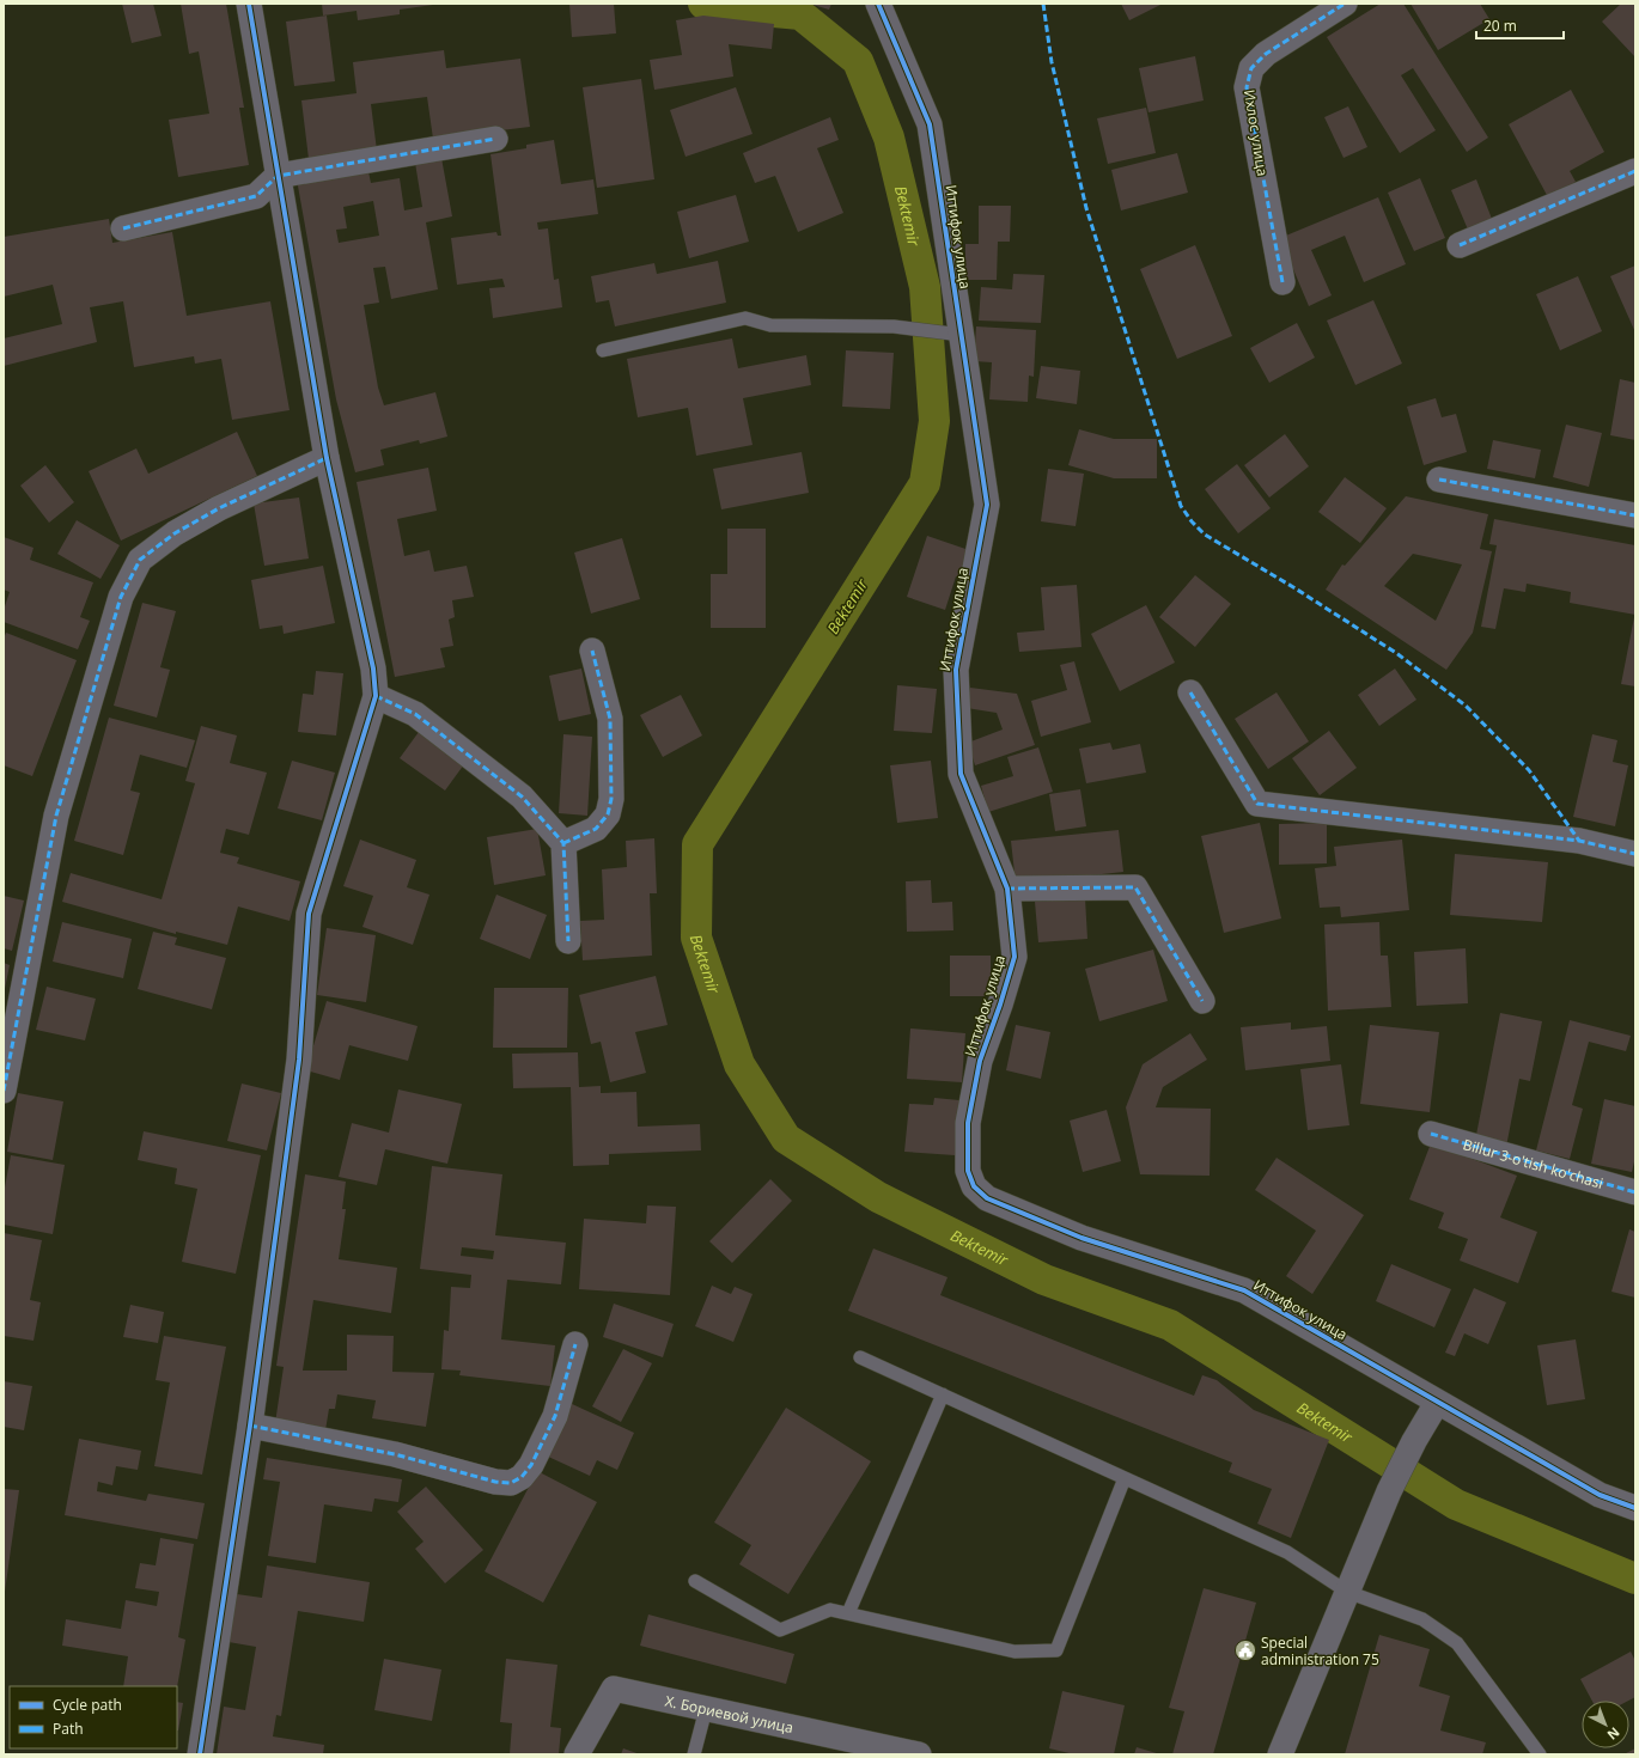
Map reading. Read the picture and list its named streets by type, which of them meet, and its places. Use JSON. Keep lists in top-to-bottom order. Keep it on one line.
{"streets":{"street":["Ихлос улица","Иттифок улица","Billur 3-o'tish ko'chasi","Х. Бориевой улица"]},"water":["Bektemir"],"places":{"public building":["Special administration 75"]},"legend":["Cycle path","Path"],"scale_bar":"20 m","north":"bottom right"}
